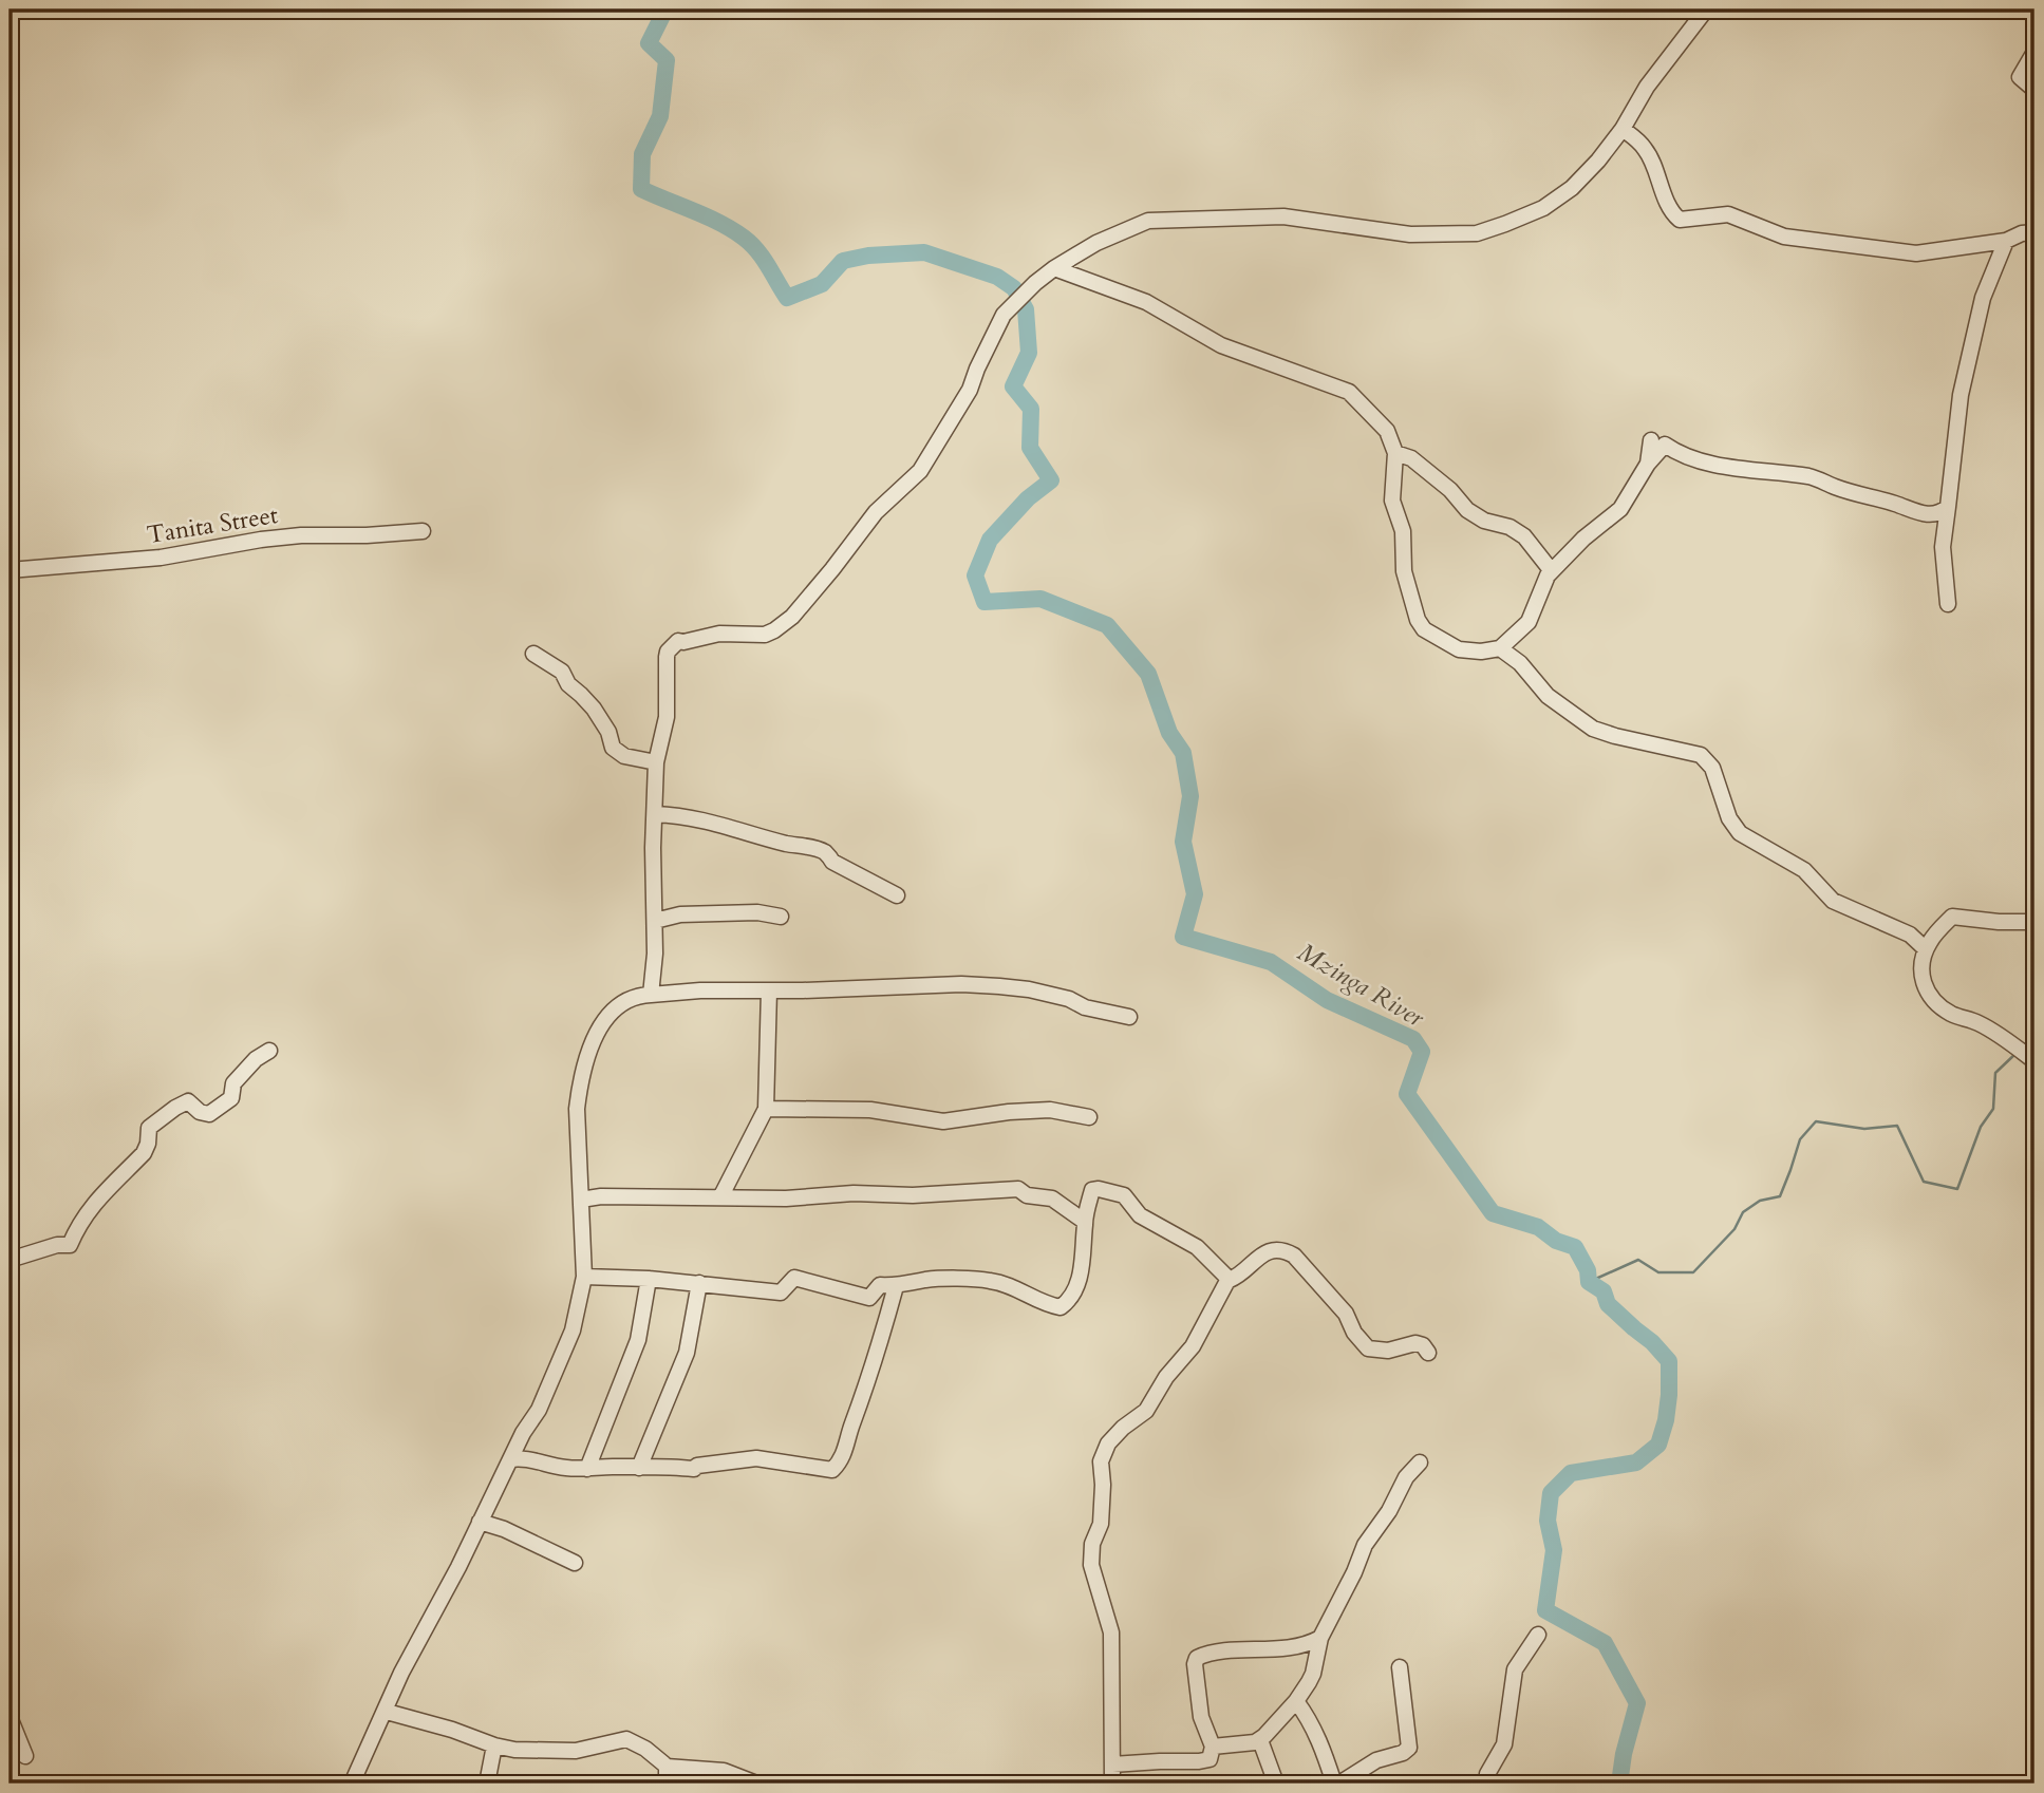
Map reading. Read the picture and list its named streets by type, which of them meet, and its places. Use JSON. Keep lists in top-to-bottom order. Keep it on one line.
{"streets":{"street":["Tanita Street"]},"water":["Mzinga River"]}
